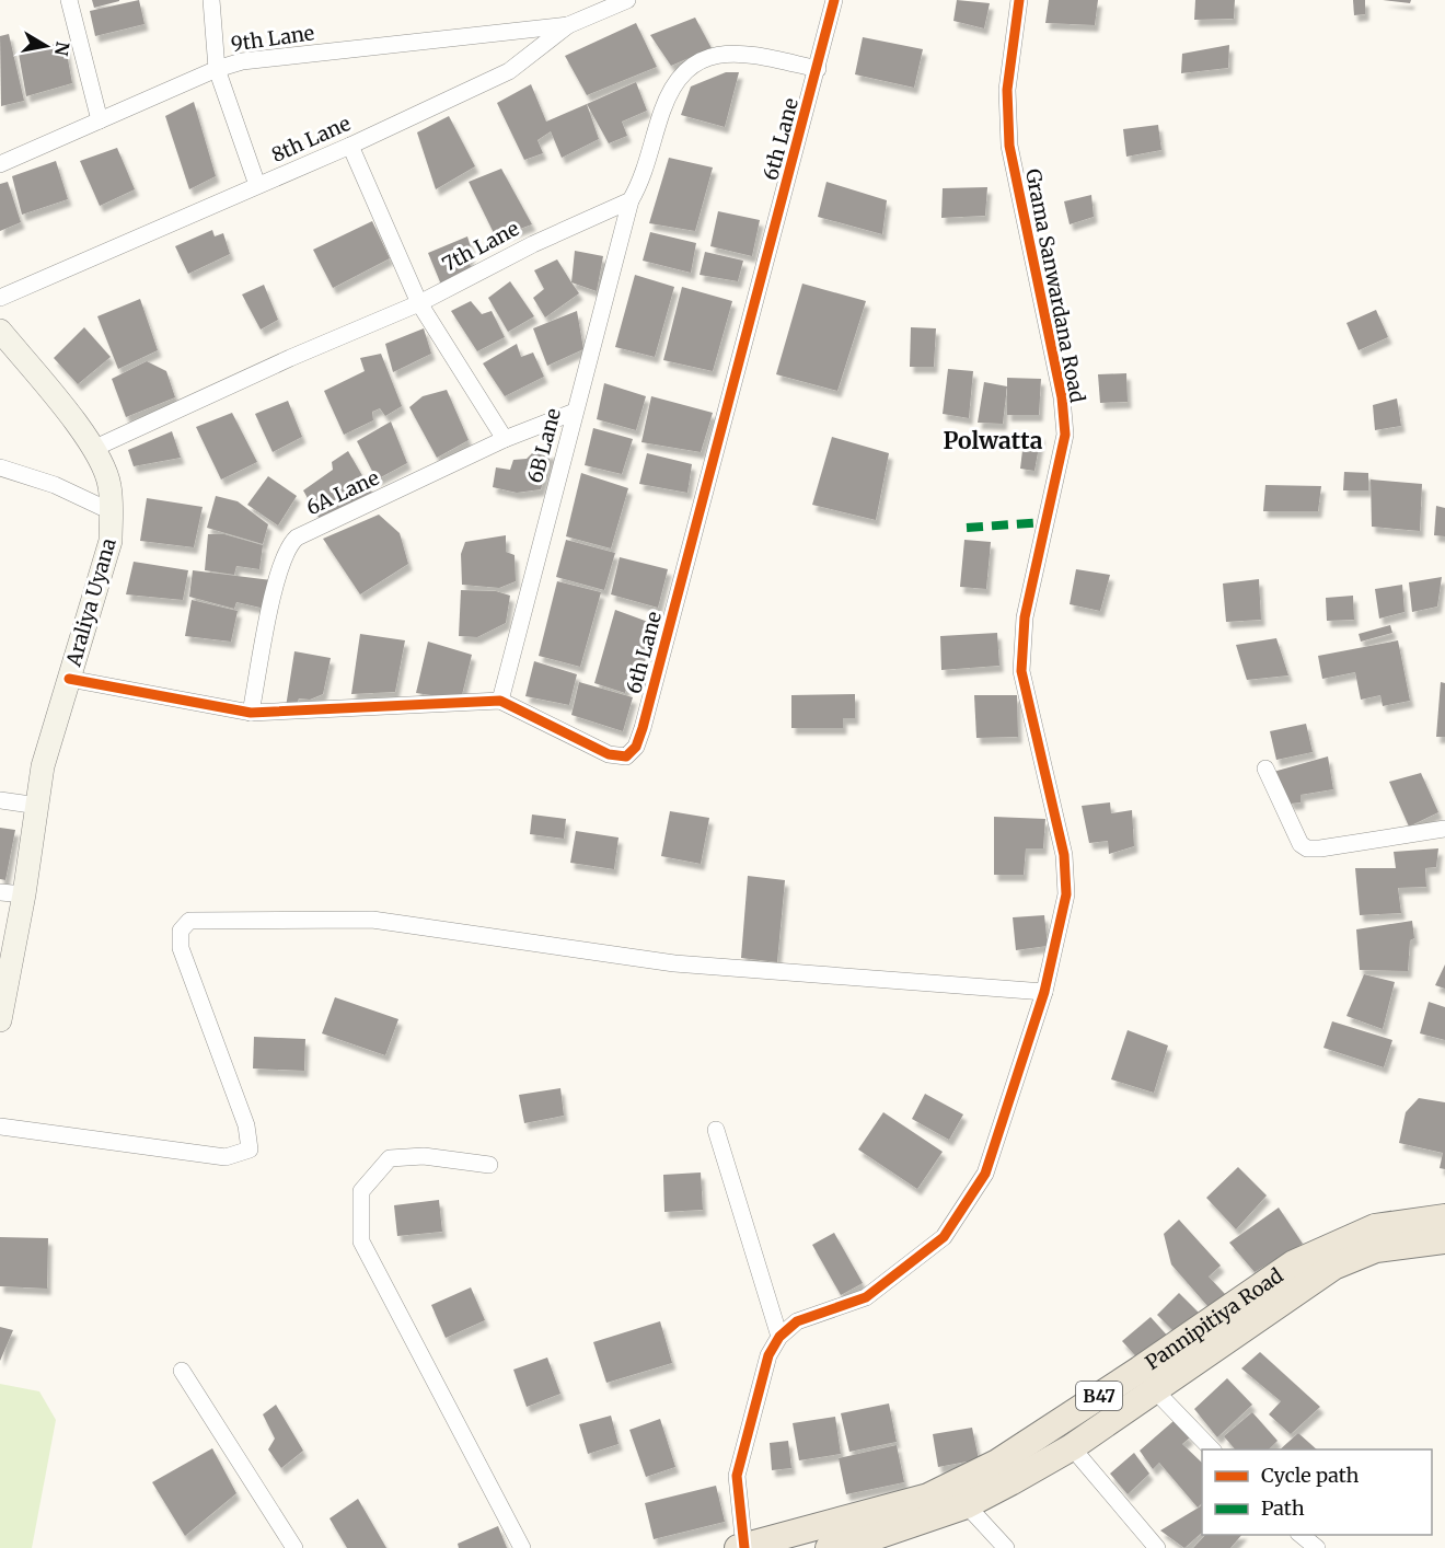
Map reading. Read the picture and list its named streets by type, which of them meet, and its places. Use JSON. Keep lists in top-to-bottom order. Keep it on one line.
{"streets":{"main road":["Pannipitiya Road","B47"],"street":["9th Lane","8th Lane","6th Lane","7th Lane","Grama Sanwardana Road","6B Lane","6A Lane","Araliya Uyana"]},"crossings":[["9th Lane","8th Lane"],["6th Lane","6B Lane"],["6th Lane","6A Lane"],["6th Lane","Araliya Uyana"],["7th Lane","6B Lane"],["7th Lane","Araliya Uyana"],["6B Lane","6A Lane"]],"districts":["Polwatta"],"legend":["Cycle path","Path"],"north":"right"}
